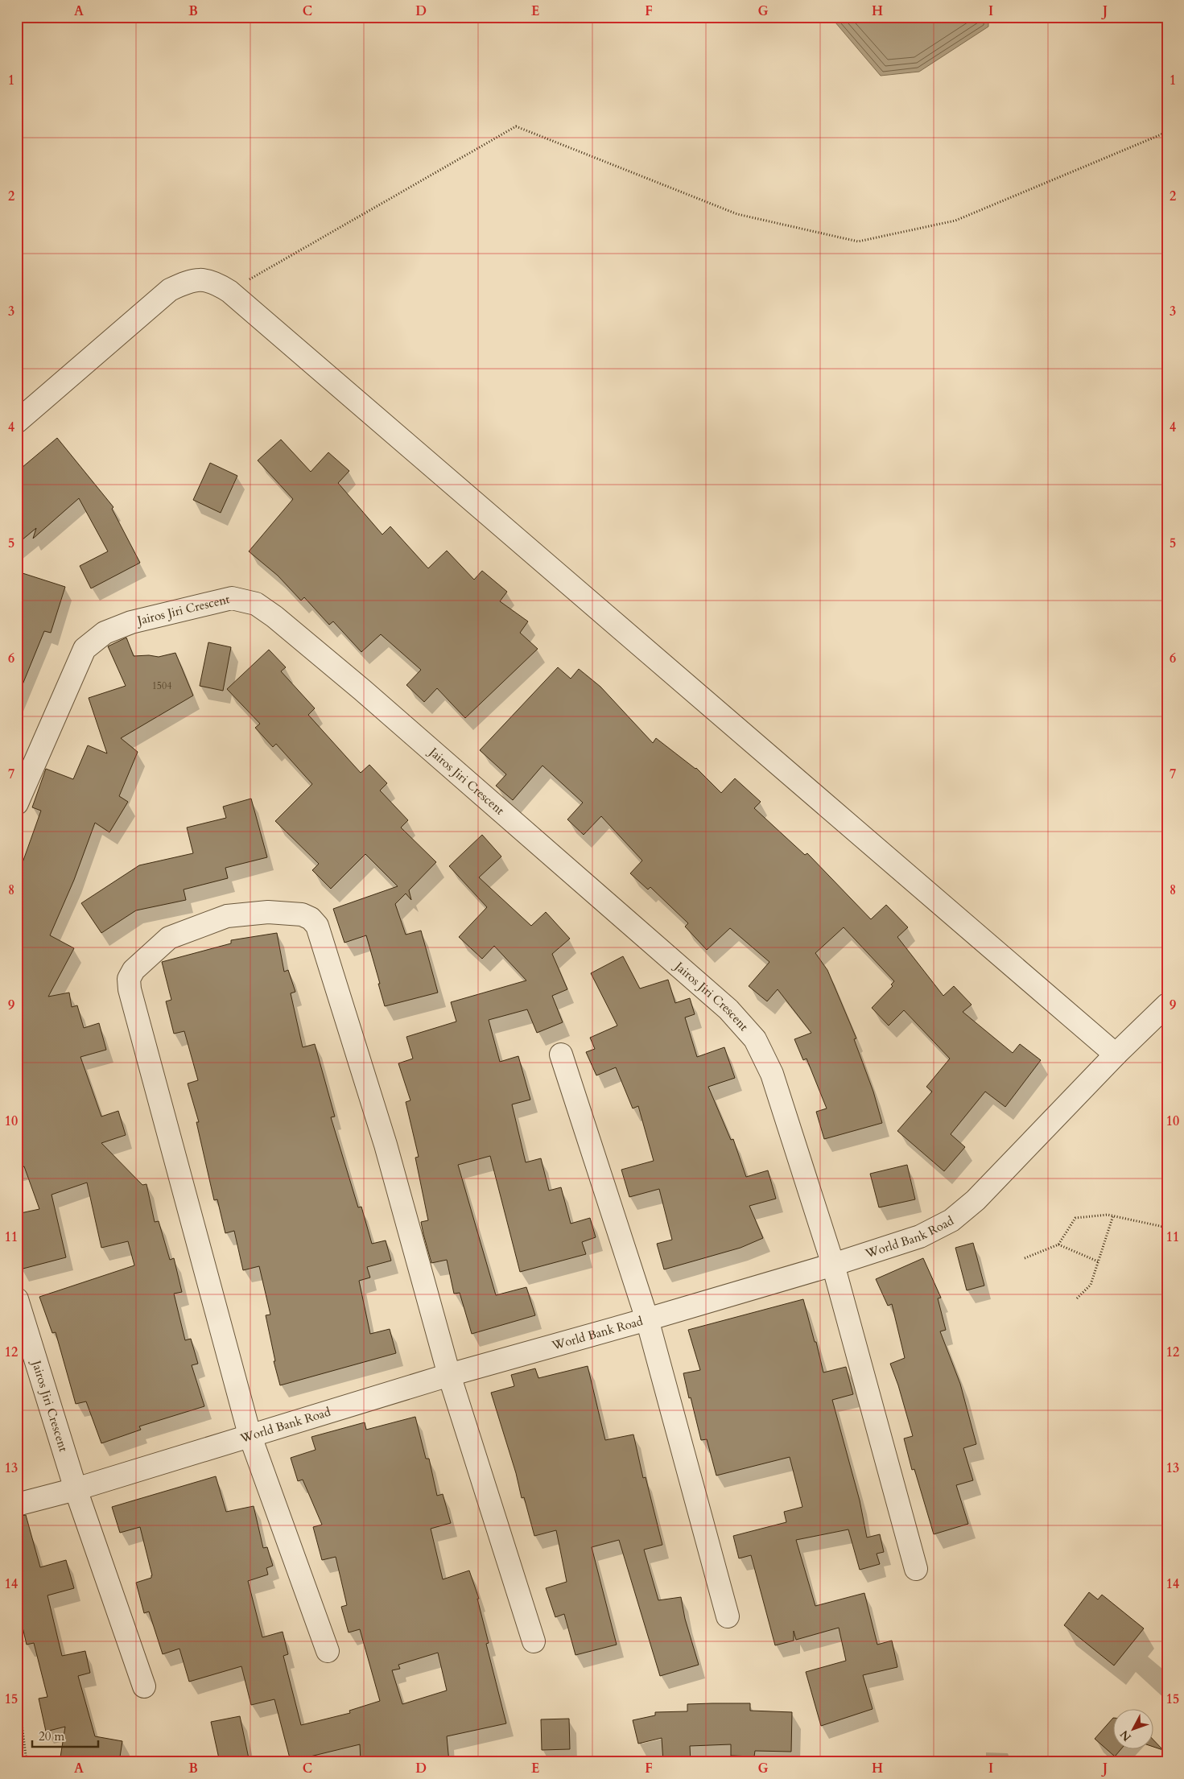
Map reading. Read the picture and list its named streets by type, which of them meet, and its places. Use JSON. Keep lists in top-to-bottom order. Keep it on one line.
{"streets":{"street":["Jairos Jiri Crescent","World Bank Road"]},"crossings":[["Jairos Jiri Crescent","World Bank Road"]],"house_numbers":["1504"],"scale_bar":"20 m","north":"bottom left","grid":{"columns":["A","B","C","D","E","F","G","H","I","J"],"rows":["1","2","3","4","5","6","7","8","9","10","11","12","13","14","15"]}}
